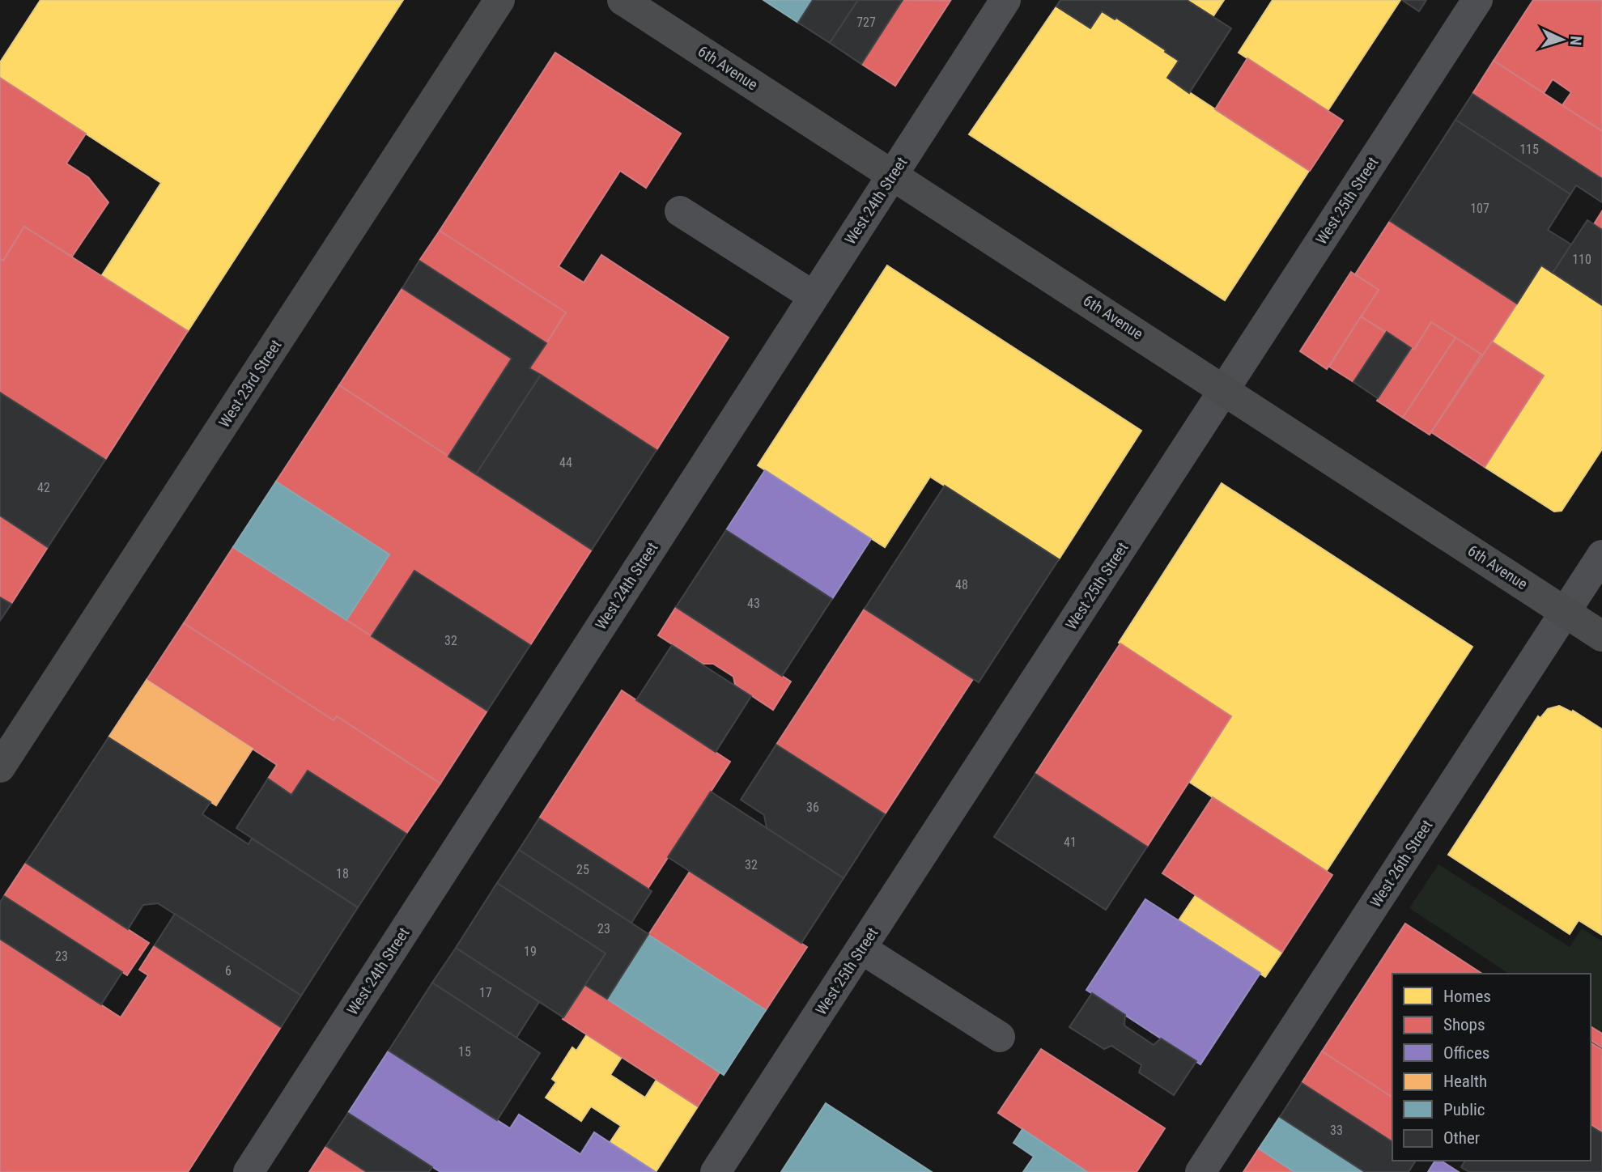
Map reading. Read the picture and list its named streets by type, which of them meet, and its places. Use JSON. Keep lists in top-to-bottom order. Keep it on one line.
{"streets":{"main road":["6th Avenue","West 23rd Street"],"street":["West 24th Street","West 25th Street","West 26th Street"]},"crossings":[["6th Avenue","West 24th Street"],["6th Avenue","West 25th Street"],["6th Avenue","West 26th Street"]],"house_numbers":["727","115","107","110","44","42","48","43","32","36","41","32","25","18","23","19","23","6","17","15","33"],"legend":["Homes","Shops","Offices","Health","Public","Other"],"north":"right"}
